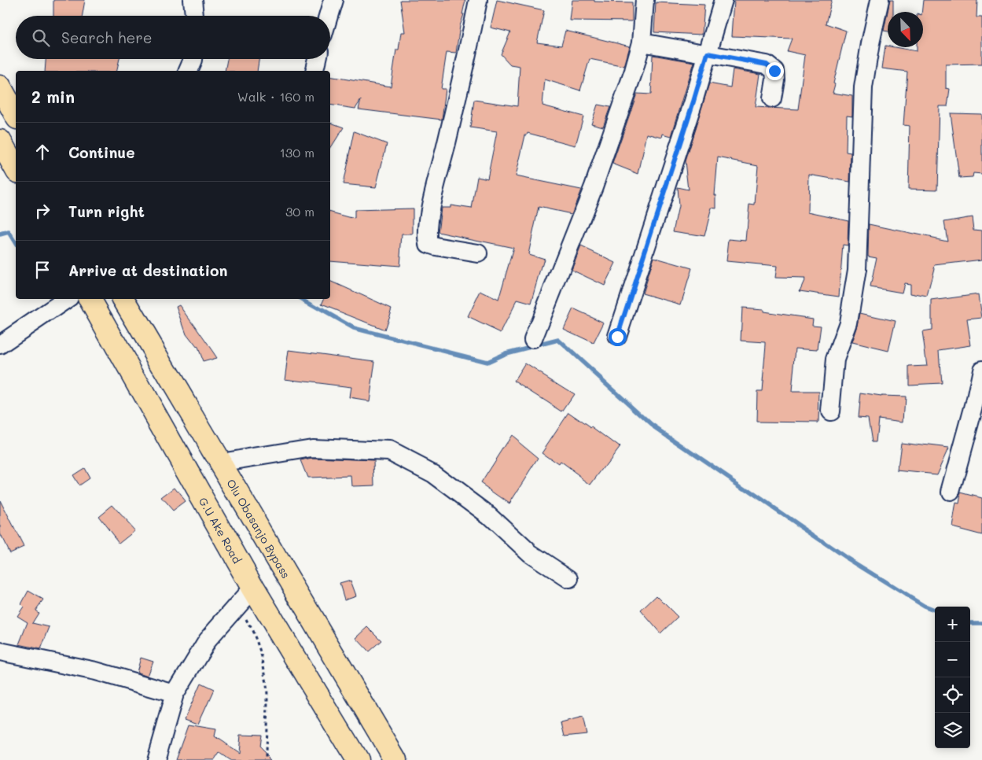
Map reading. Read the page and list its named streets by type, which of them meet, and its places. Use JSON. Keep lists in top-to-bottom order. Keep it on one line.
{"streets":{"main road":["Olu Obasanjo Bypass","G.U Ake Road"]},"north":"bottom right","page":{"search":"Search here","heading":["2 min","Walk · 160 m"],"list":[["Continue","130 m"],["Turn right","30 m"],"Arrive at destination"],"map_buttons":["+","−"]}}
